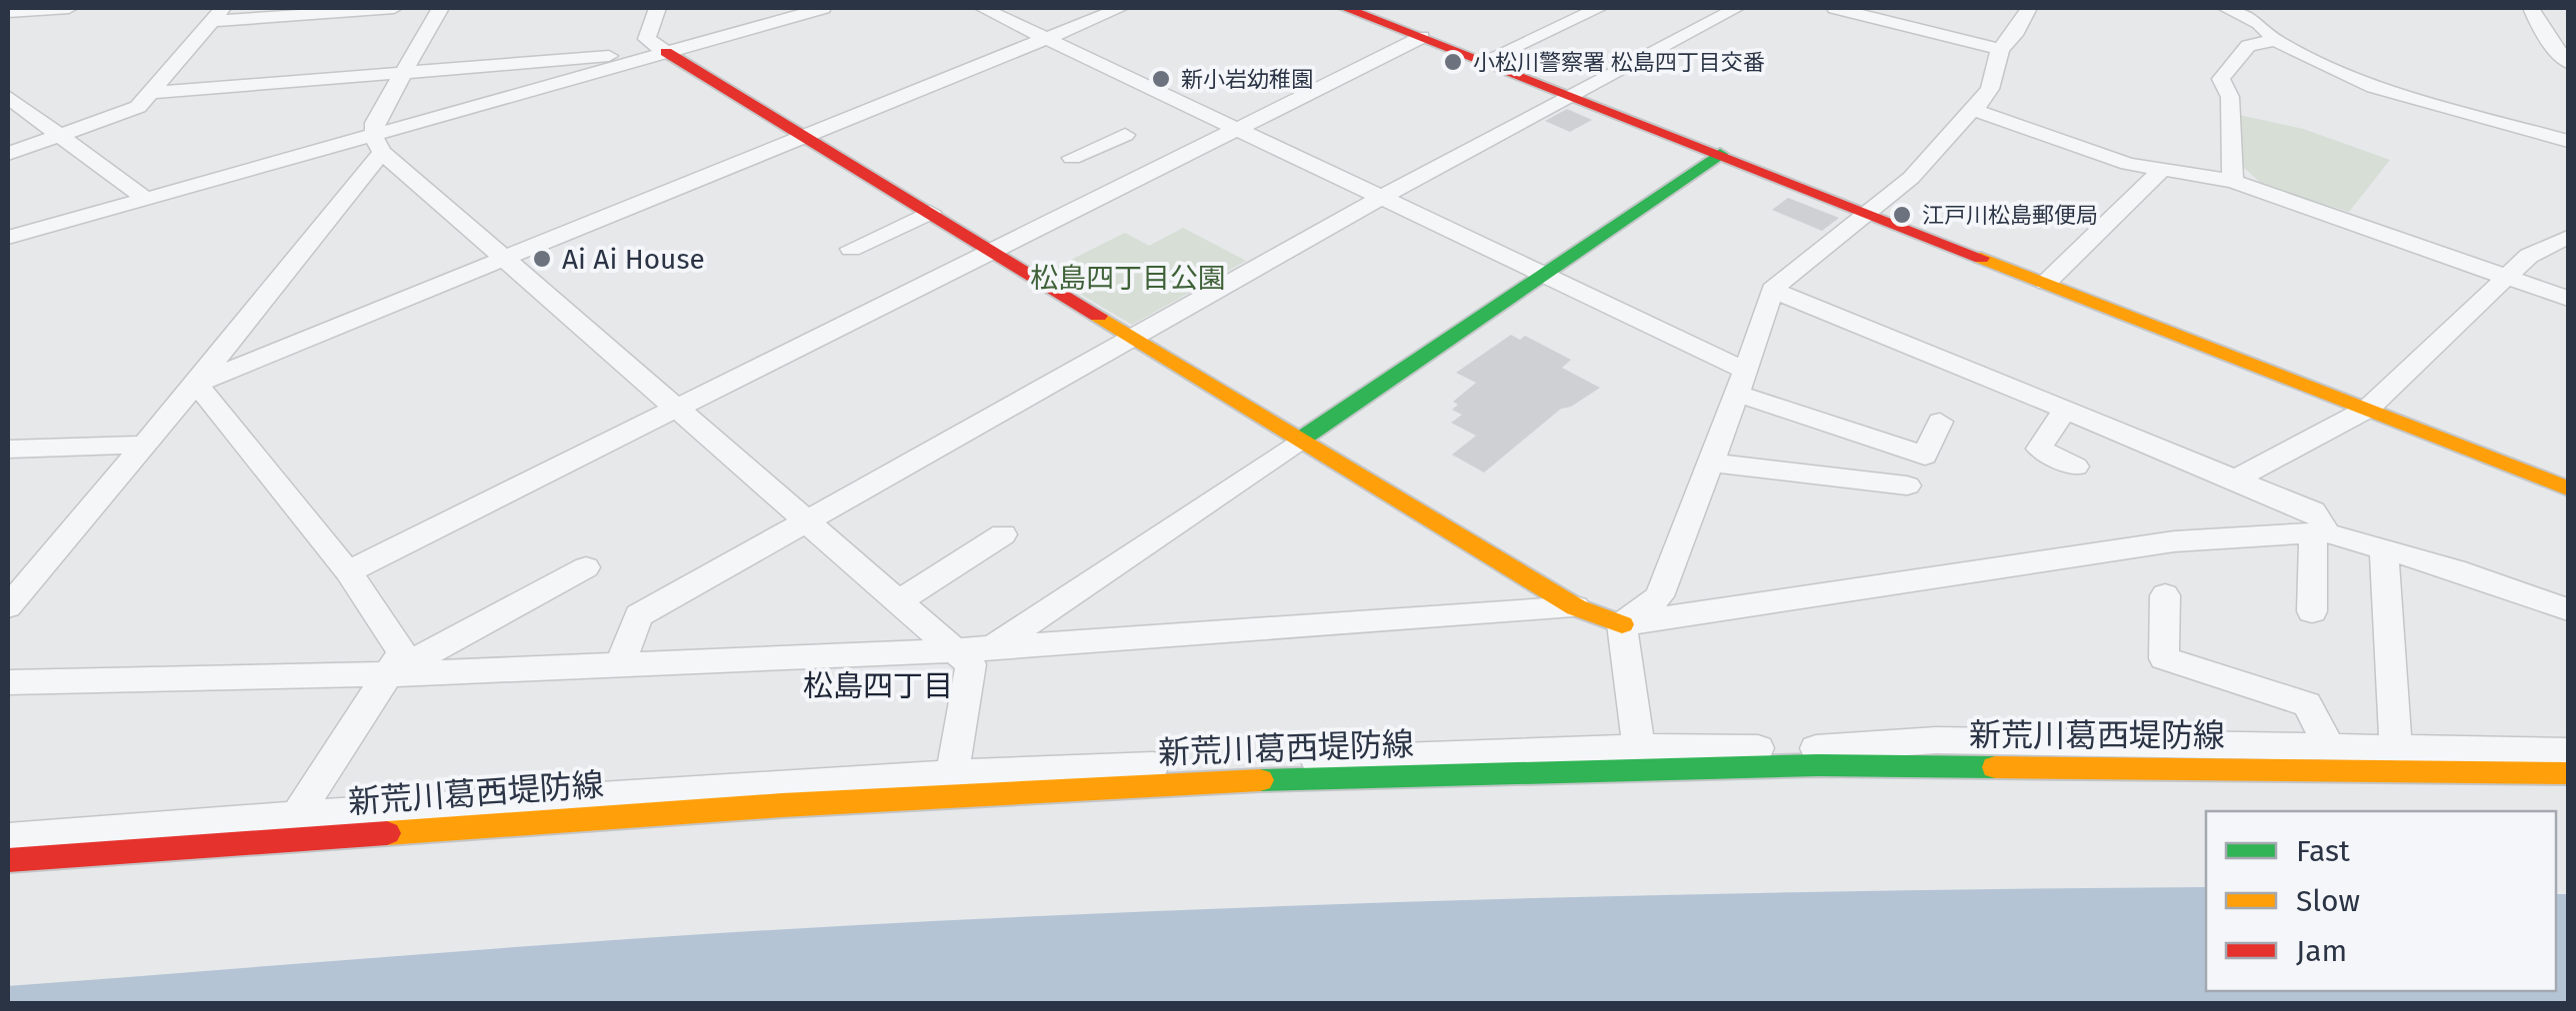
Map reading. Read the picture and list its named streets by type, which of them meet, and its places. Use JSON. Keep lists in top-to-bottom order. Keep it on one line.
{"streets":{"street":["新荒川葛西堤防線"]},"districts":["松島四丁目"],"parks":["松島四丁目公園"],"places":["小松川警察署 松島四丁目交番","新小岩幼稚園","江戸川松島郵便局","Ai Ai House"],"legend":["Fast","Slow","Jam"]}
